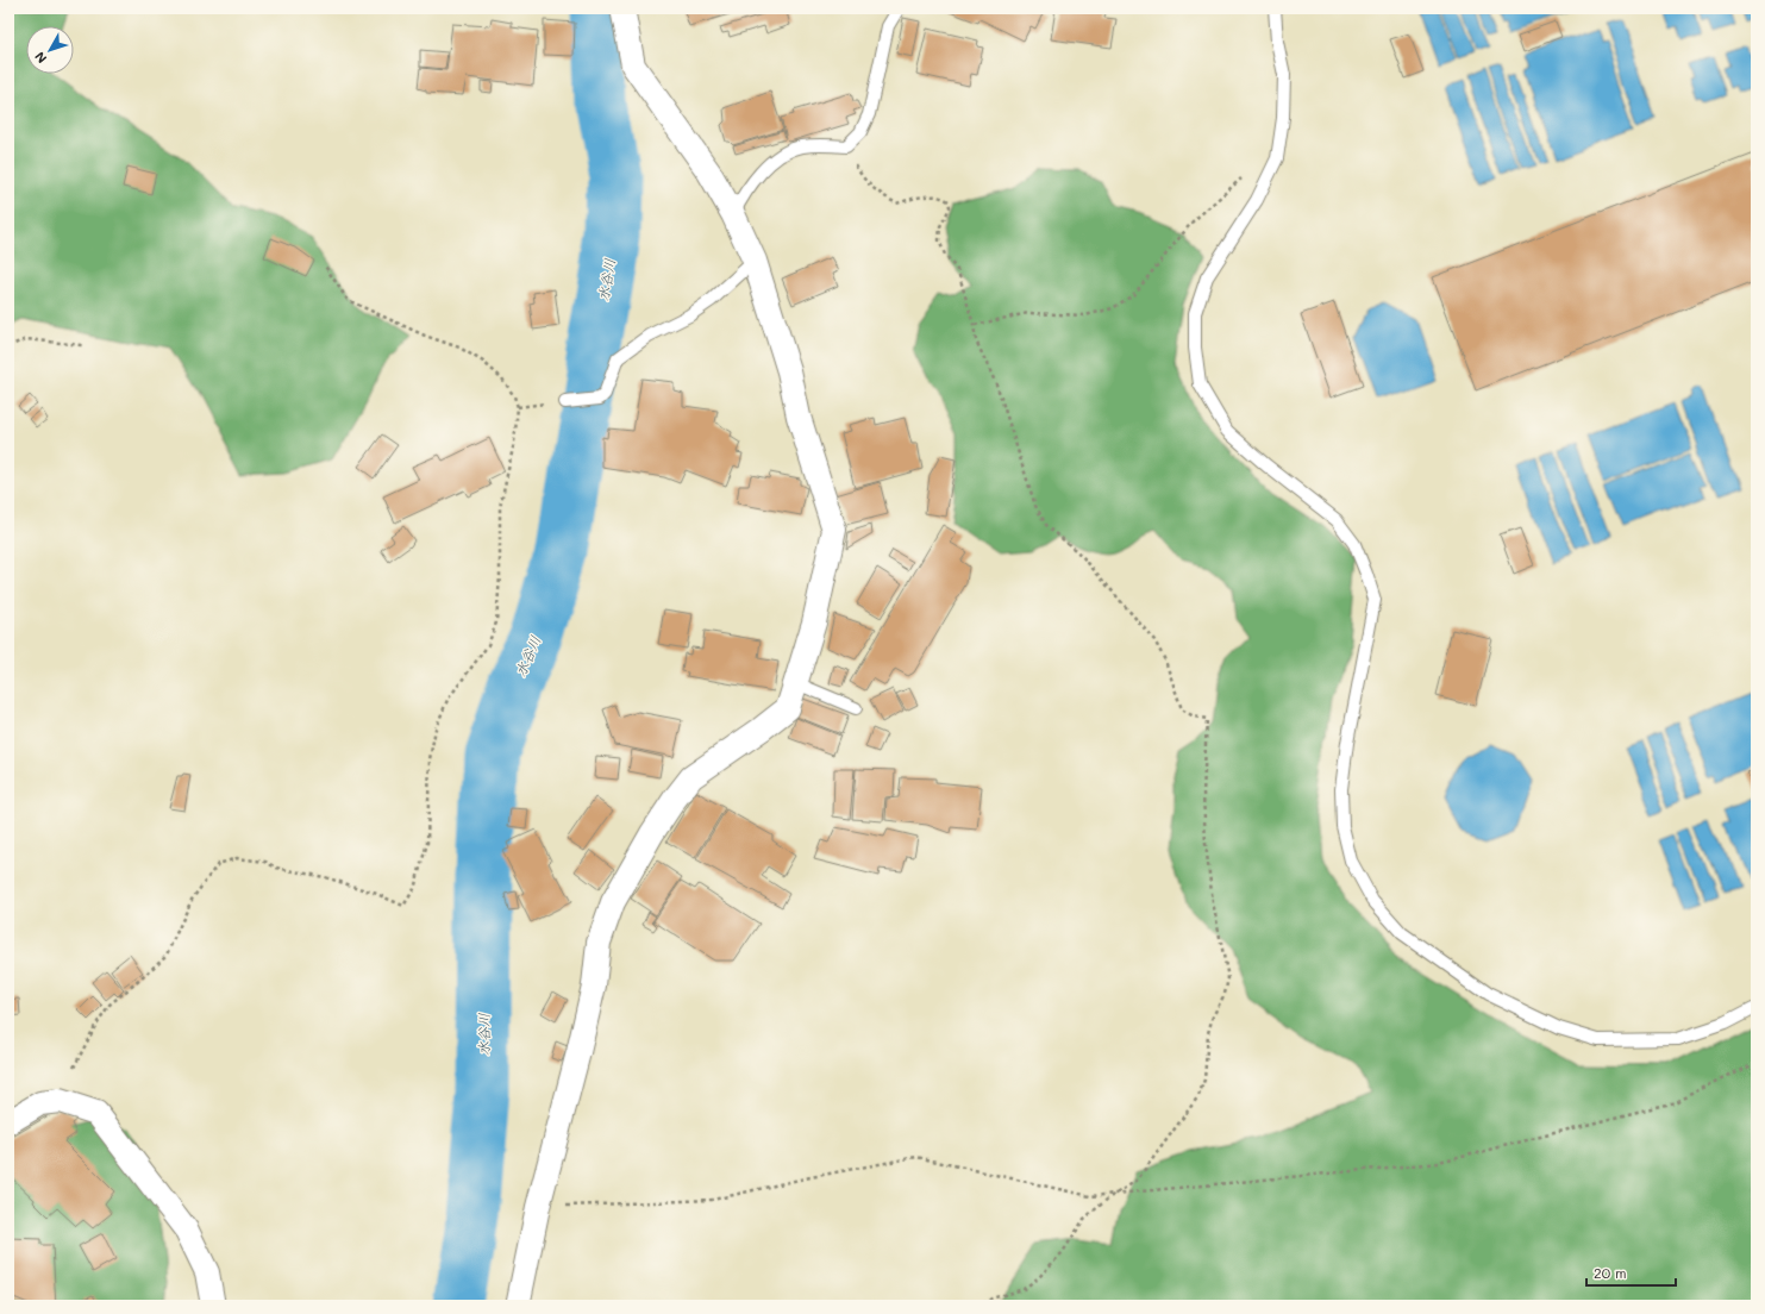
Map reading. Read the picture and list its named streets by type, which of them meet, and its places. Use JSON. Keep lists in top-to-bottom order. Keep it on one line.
{"water":["水谷川"],"scale_bar":"20 m","north":"bottom left"}
